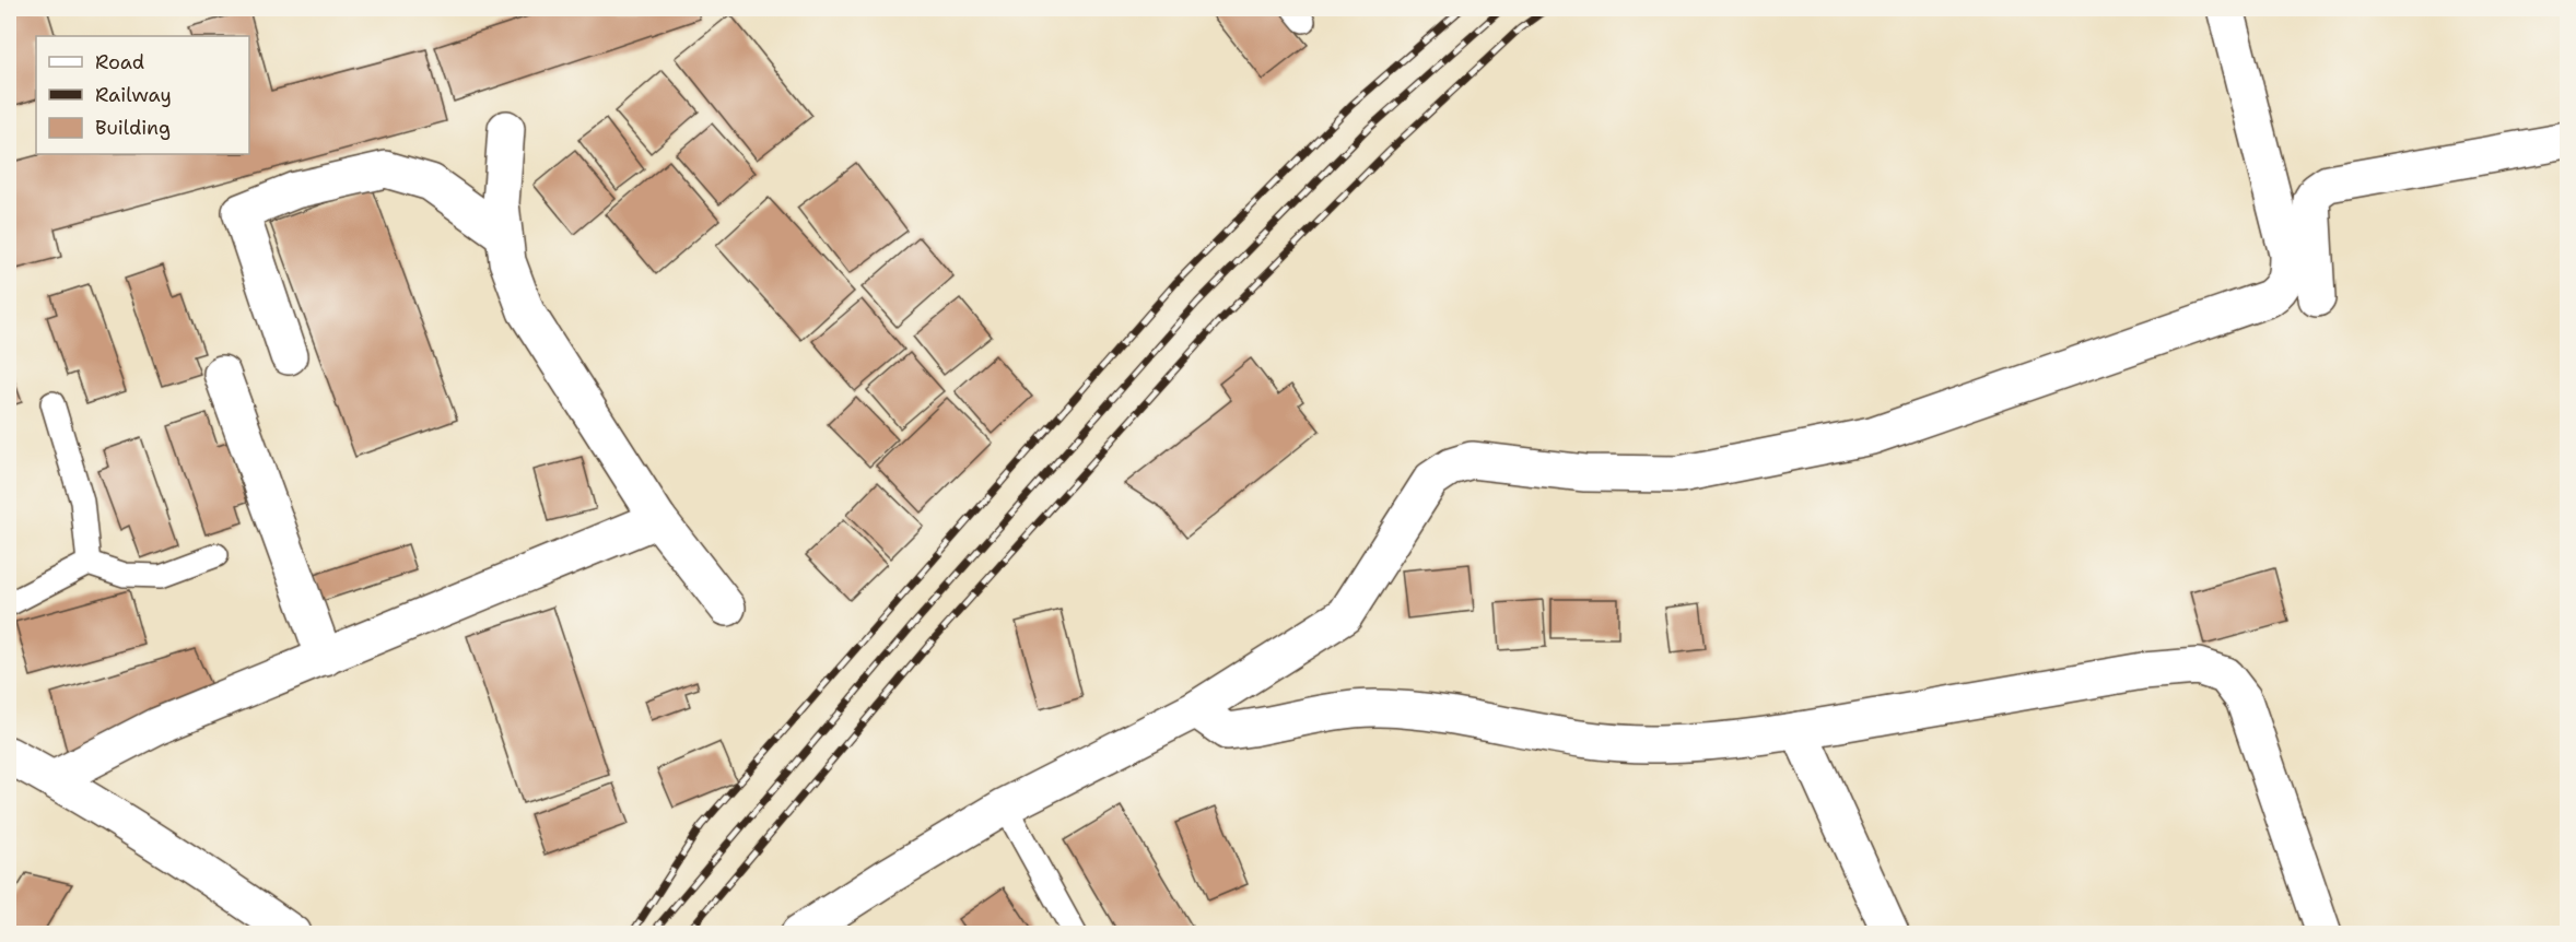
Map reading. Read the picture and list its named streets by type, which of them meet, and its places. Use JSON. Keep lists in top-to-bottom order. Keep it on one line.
{"legend":["Road","Railway","Building"]}
